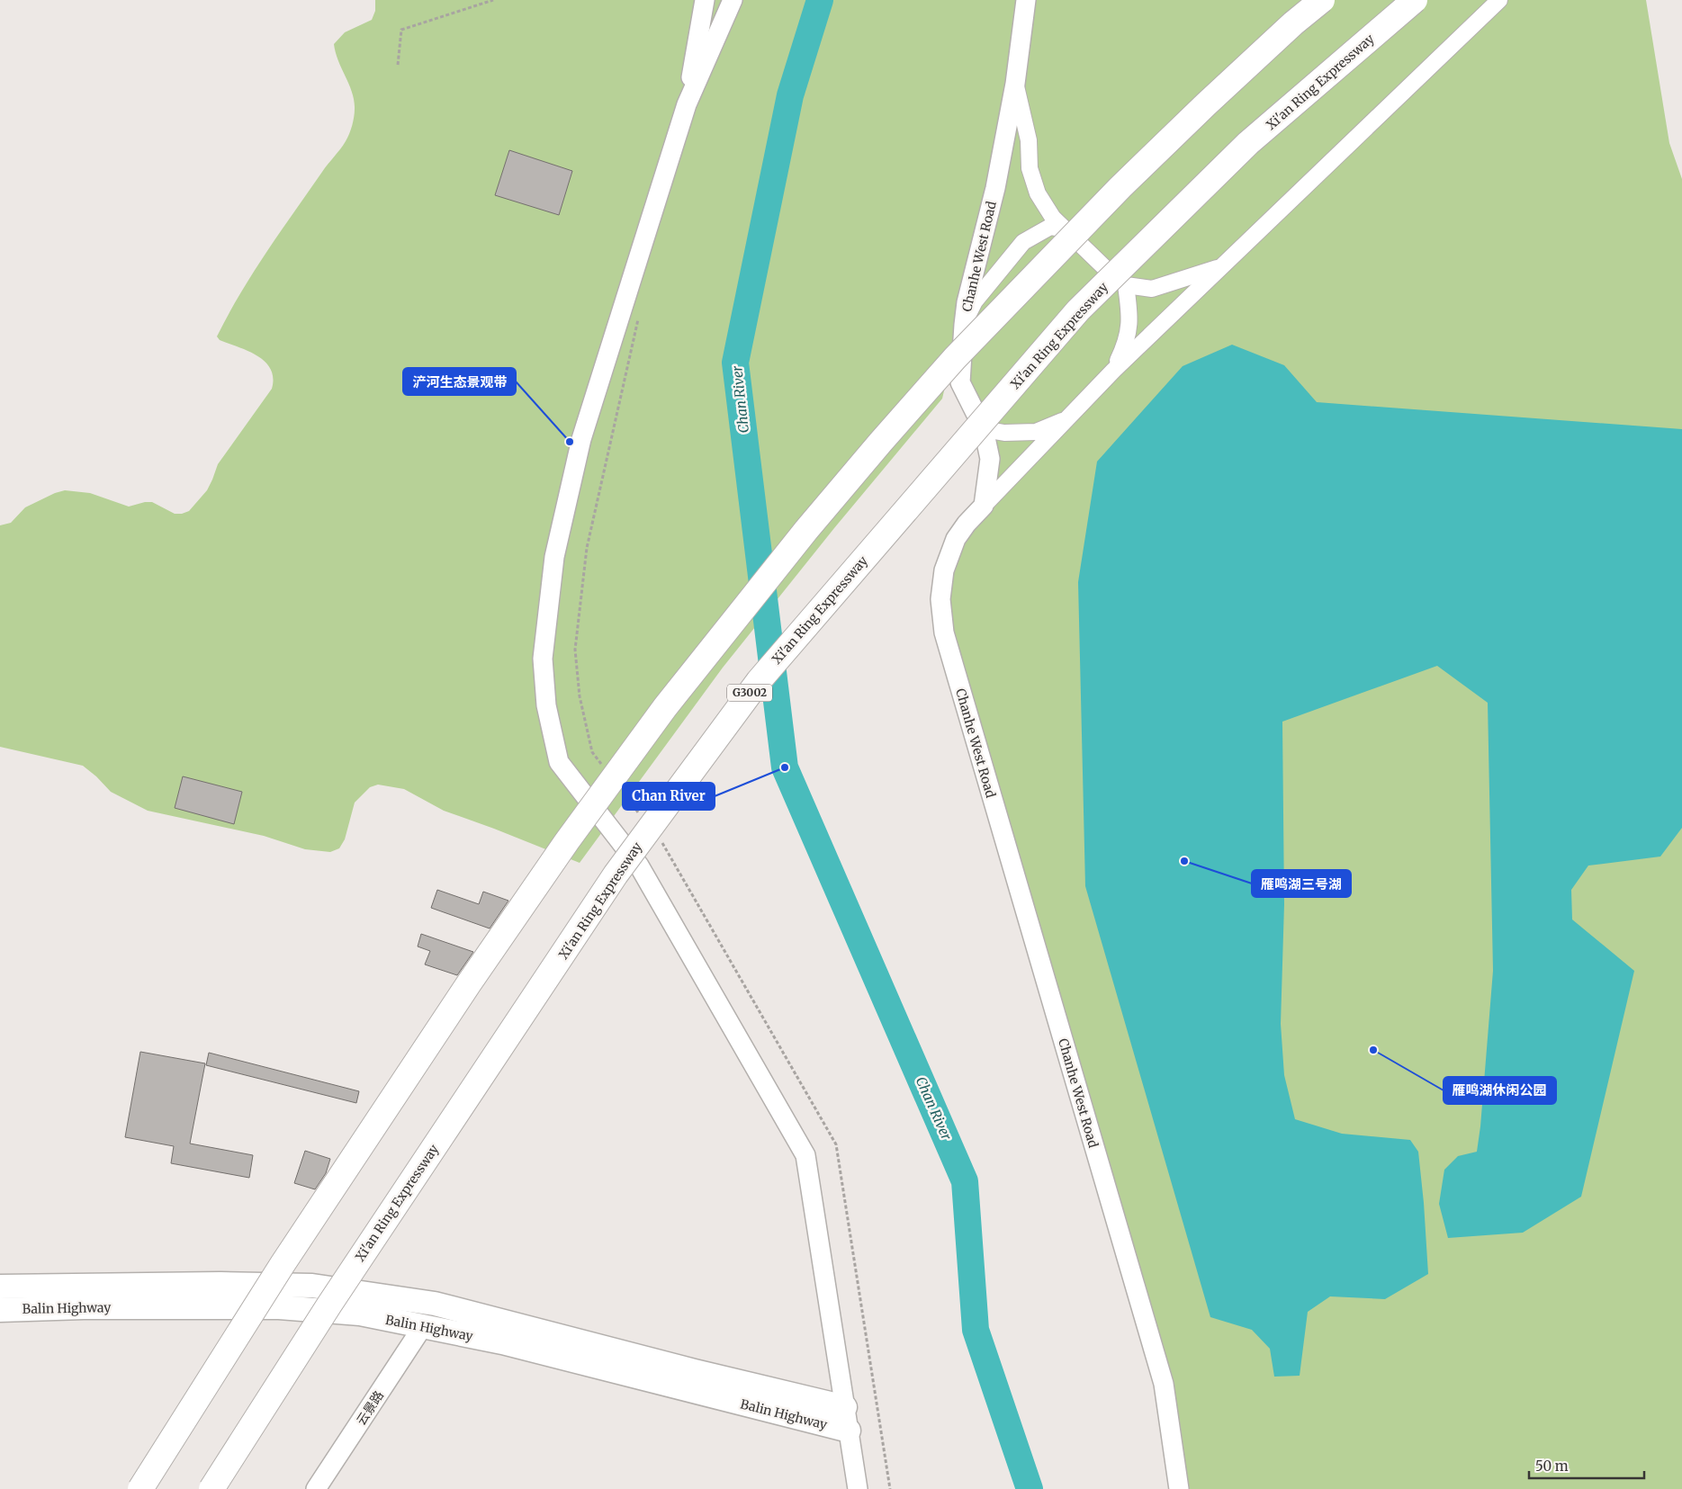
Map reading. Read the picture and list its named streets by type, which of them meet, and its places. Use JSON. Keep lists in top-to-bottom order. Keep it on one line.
{"streets":{"highway":["Xi'an Ring Expressway","G3002"],"main road":["Balin Highway"],"street":["Chanhe West Road","云景路"]},"crossings":[["Balin Highway","云景路"]],"water":["Chan River"],"places":["浐河生态景观带","Chan River","雁鸣湖三号湖","雁鸣湖休闲公园"],"scale_bar":"50 m"}
